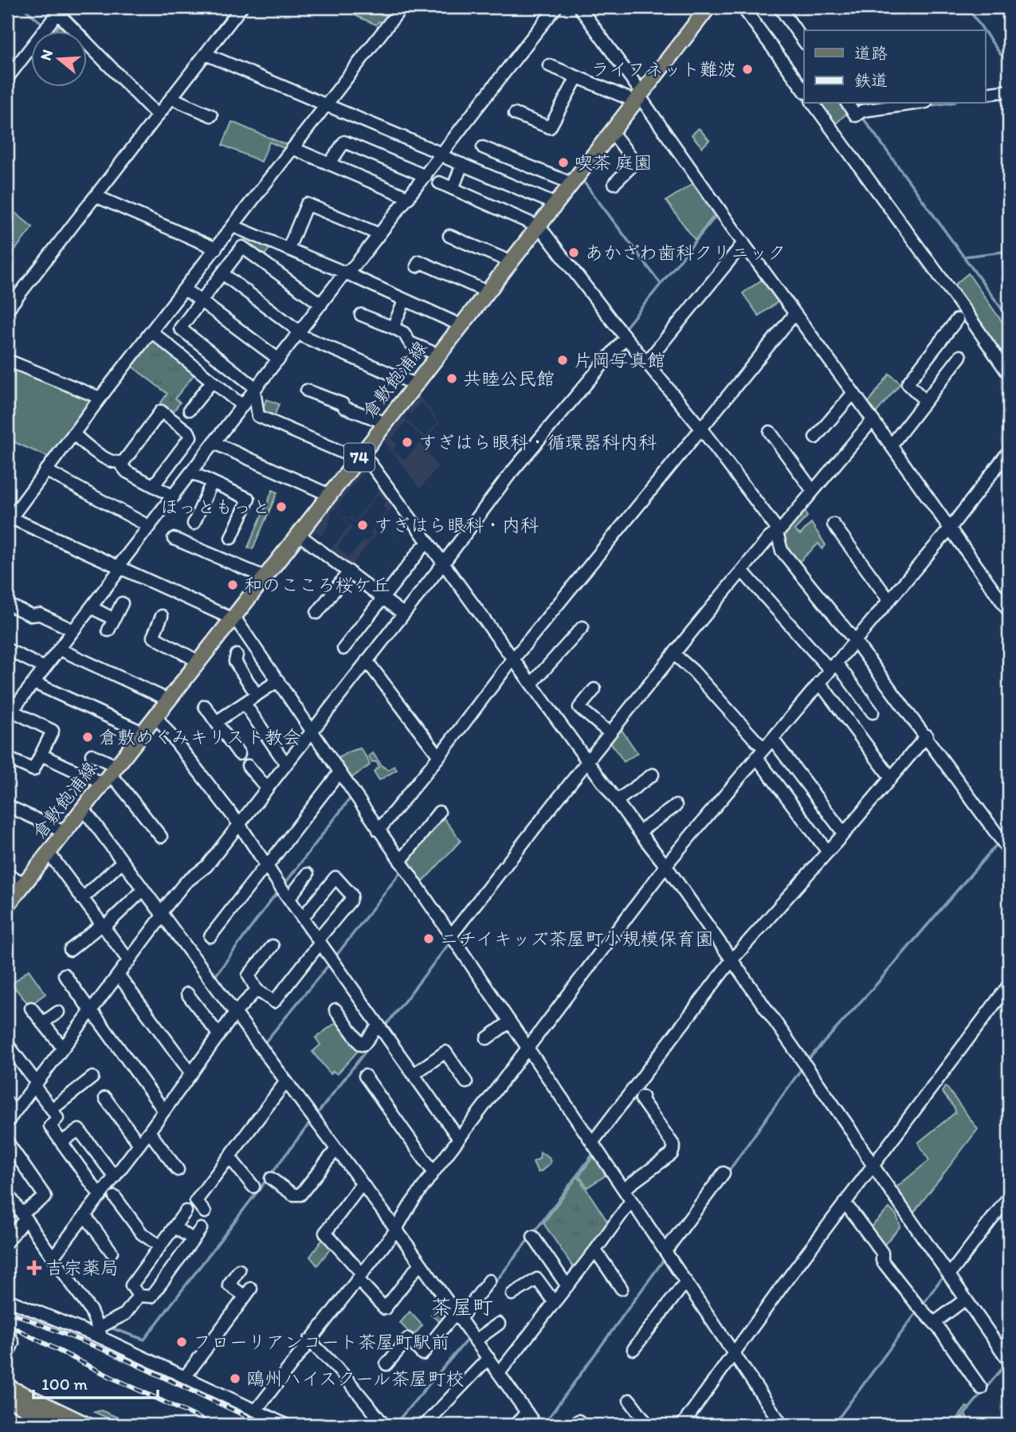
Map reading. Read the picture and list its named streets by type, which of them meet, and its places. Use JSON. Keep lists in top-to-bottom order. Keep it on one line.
{"streets":{"main road":["倉敷飽浦線","74"]},"districts":["茶屋町"],"places":{"other":["ライフネット難波","喫茶 庭園","あかざわ歯科クリニック","片岡写真館","共睦公民館","すぎはら眼科・循環器科内科","ほっともっと","すぎはら眼科・内科","和のこころ桜ケ丘","倉敷めぐみキリスト教会","ニチイキッズ茶屋町小規模保育園","フローリアンコート茶屋町駅前","鴎州ハイスクール茶屋町校"],"health":["吉宗薬局"]},"legend":["道路","鉄道"],"scale_bar":"100 m","north":"left"}
